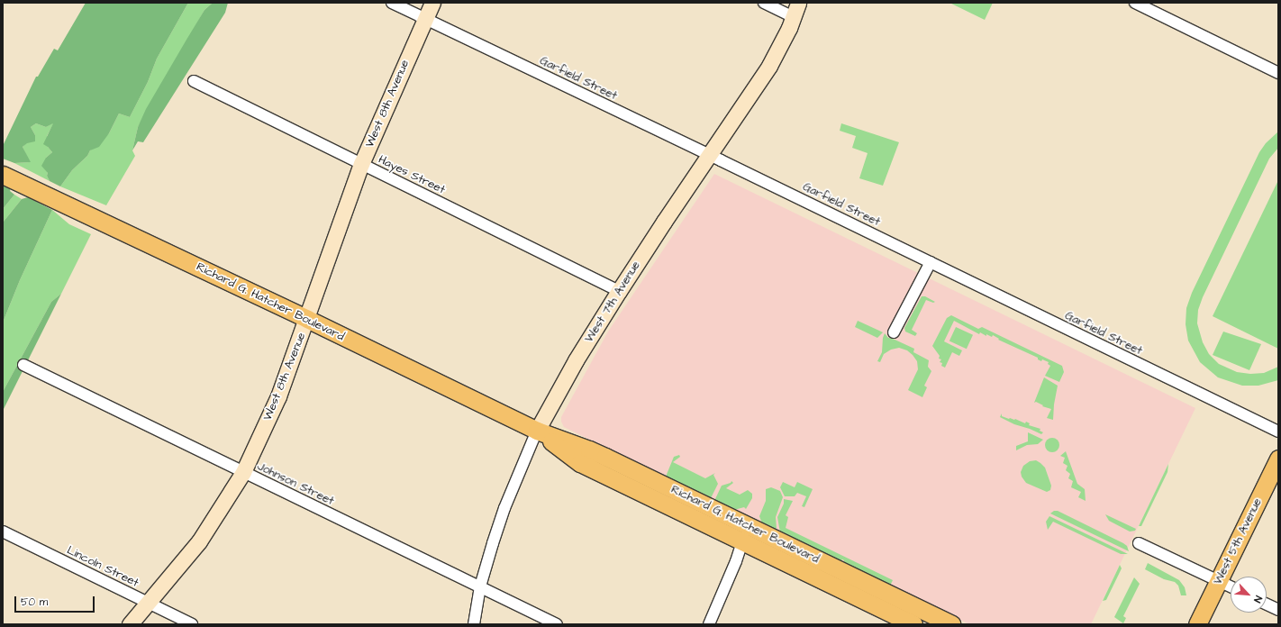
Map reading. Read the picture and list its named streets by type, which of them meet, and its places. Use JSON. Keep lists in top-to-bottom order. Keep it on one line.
{"streets":{"main road":["Richard G. Hatcher Boulevard","West 5th Avenue"],"street":["Garfield Street","West 8th Avenue","Hayes Street","West 7th Avenue","Johnson Street","Lincoln Street"]},"crossings":[["Garfield Street","West 8th Avenue"],["Garfield Street","West 7th Avenue"],["West 8th Avenue","Hayes Street"],["West 8th Avenue","Richard G. Hatcher Boulevard"],["West 8th Avenue","Johnson Street"],["West 8th Avenue","Lincoln Street"],["Hayes Street","West 7th Avenue"],["Richard G. Hatcher Boulevard","West 7th Avenue"],["West 7th Avenue","Johnson Street"]],"scale_bar":"50 m","north":"bottom right"}
